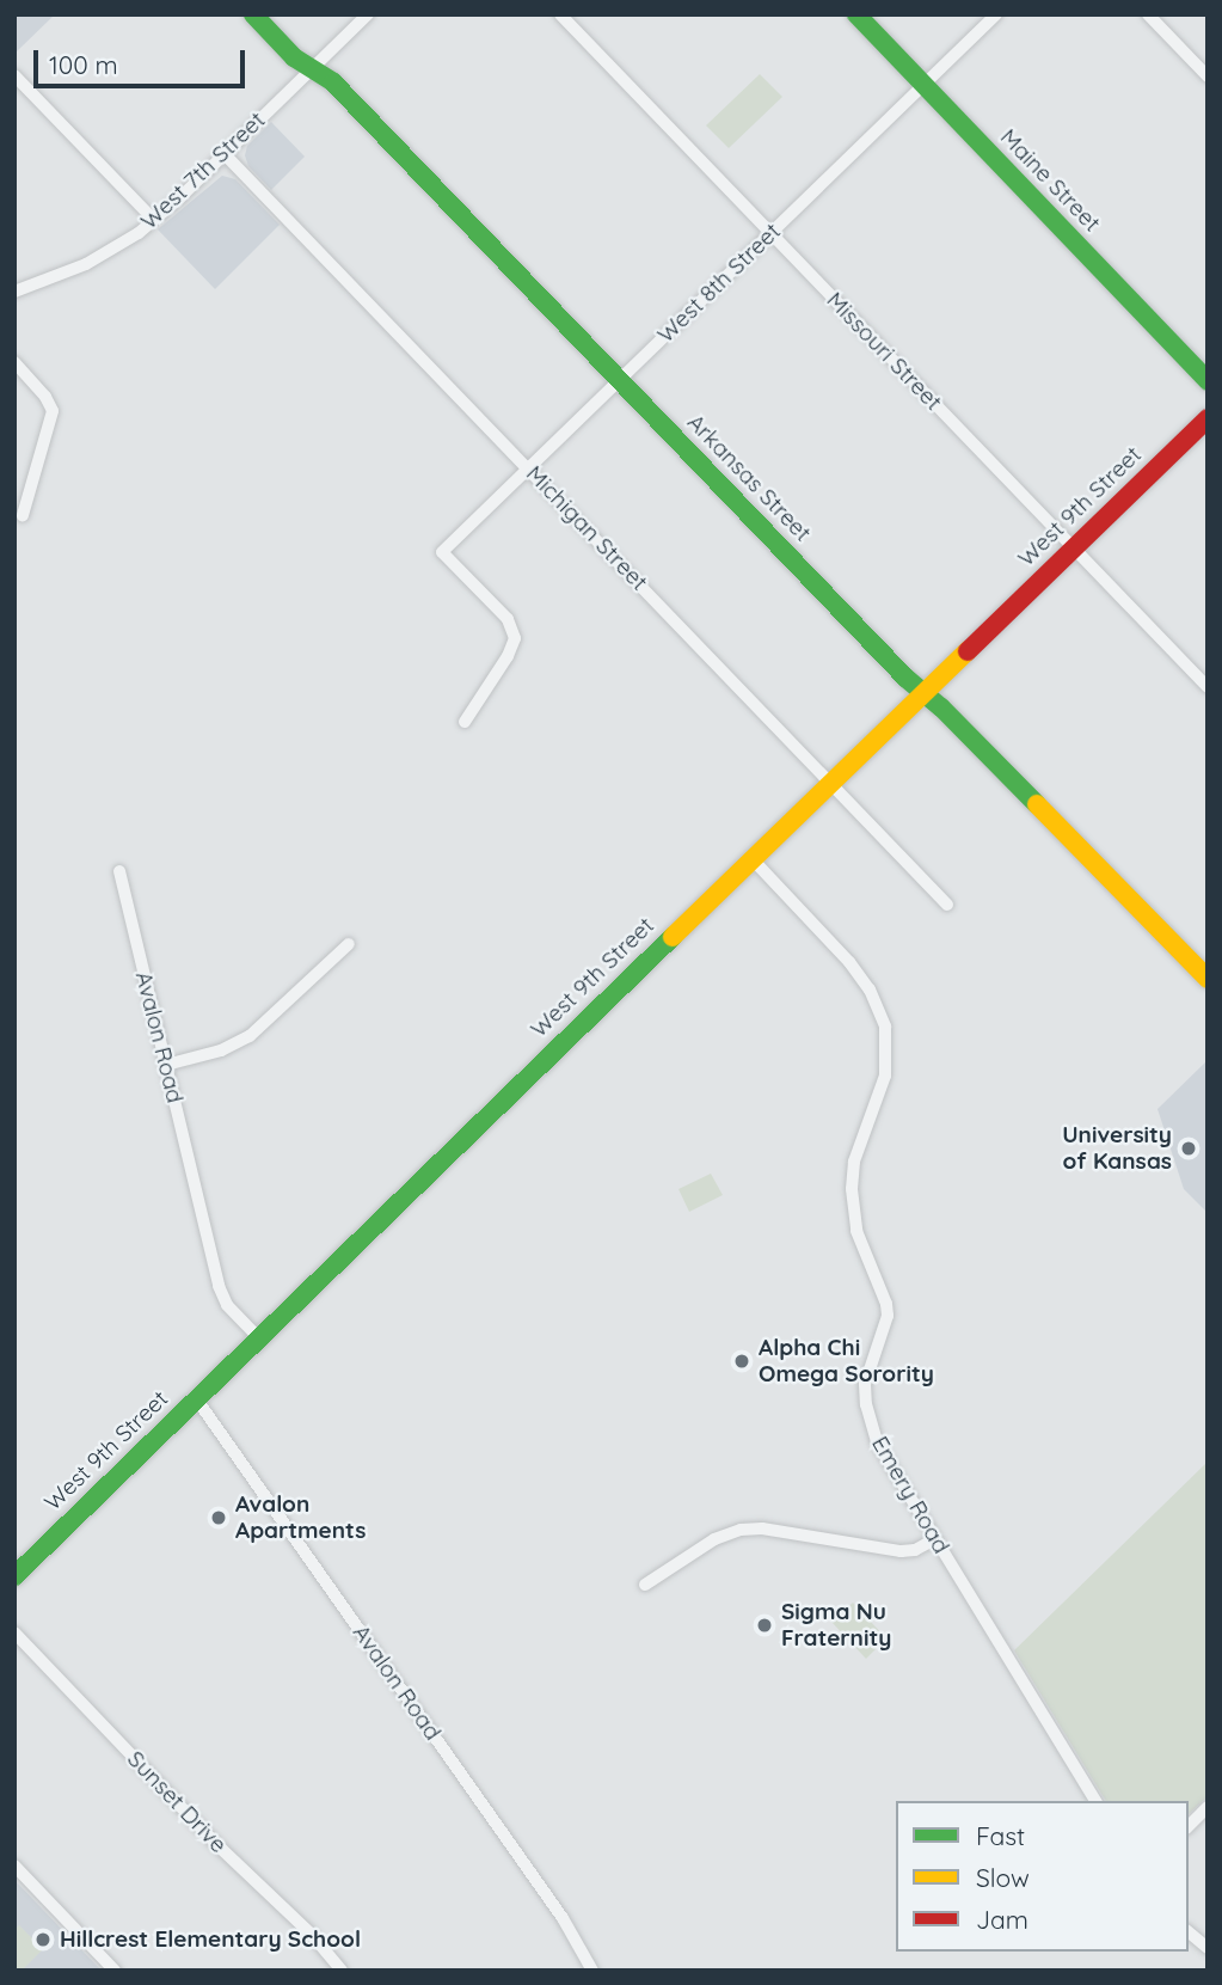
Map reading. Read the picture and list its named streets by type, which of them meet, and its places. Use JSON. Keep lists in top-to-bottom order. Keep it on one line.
{"streets":{"street":["West 7th Street","Maine Street","West 8th Street","Missouri Street","Arkansas Street","West 9th Street","Michigan Street","Avalon Road","Emery Road","Sunset Drive"]},"crossings":[["West 7th Street","Arkansas Street"],["West 7th Street","Michigan Street"],["Maine Street","West 8th Street"],["West 8th Street","Missouri Street"],["West 8th Street","Arkansas Street"],["West 8th Street","Michigan Street"],["Missouri Street","West 9th Street"],["Arkansas Street","West 9th Street"],["West 9th Street","Michigan Street"],["West 9th Street","Avalon Road"],["West 9th Street","Emery Road"]],"places":["University of Kansas","Alpha Chi Omega Sorority","Avalon Apartments","Sigma Nu Fraternity","Hillcrest Elementary School"],"legend":["Fast","Slow","Jam"],"scale_bar":"100 m"}
